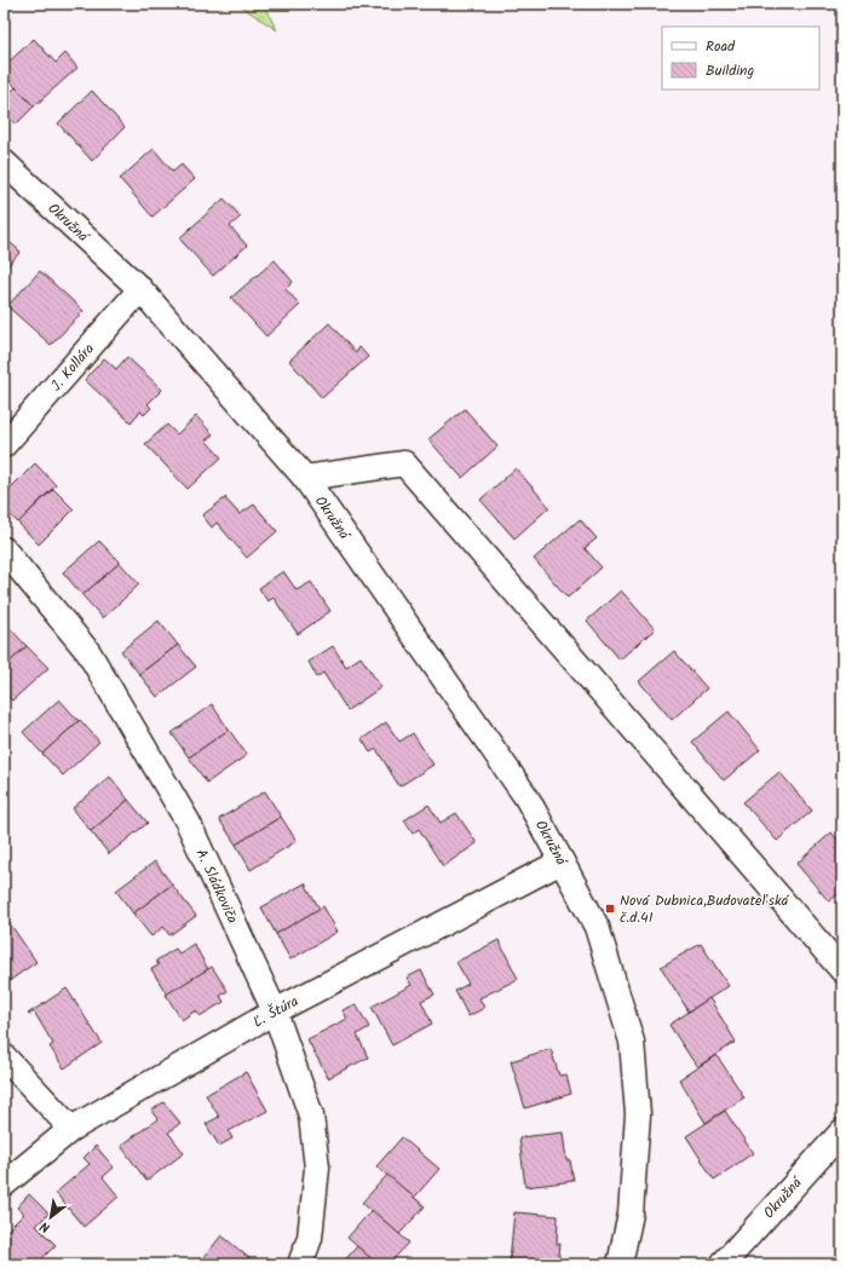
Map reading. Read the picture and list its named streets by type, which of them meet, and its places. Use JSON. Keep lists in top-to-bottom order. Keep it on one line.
{"streets":{"street":["Okružná","J. Kollára","A. Sládkoviča","Ľ. Štúra"]},"crossings":[["Okružná","J. Kollára"],["Okružná","Ľ. Štúra"],["A. Sládkoviča","Ľ. Štúra"]],"places":{"transit":["Nová Dubnica,Budovateľská č.d.41"]},"legend":["Road","Building"],"north":"bottom left"}
